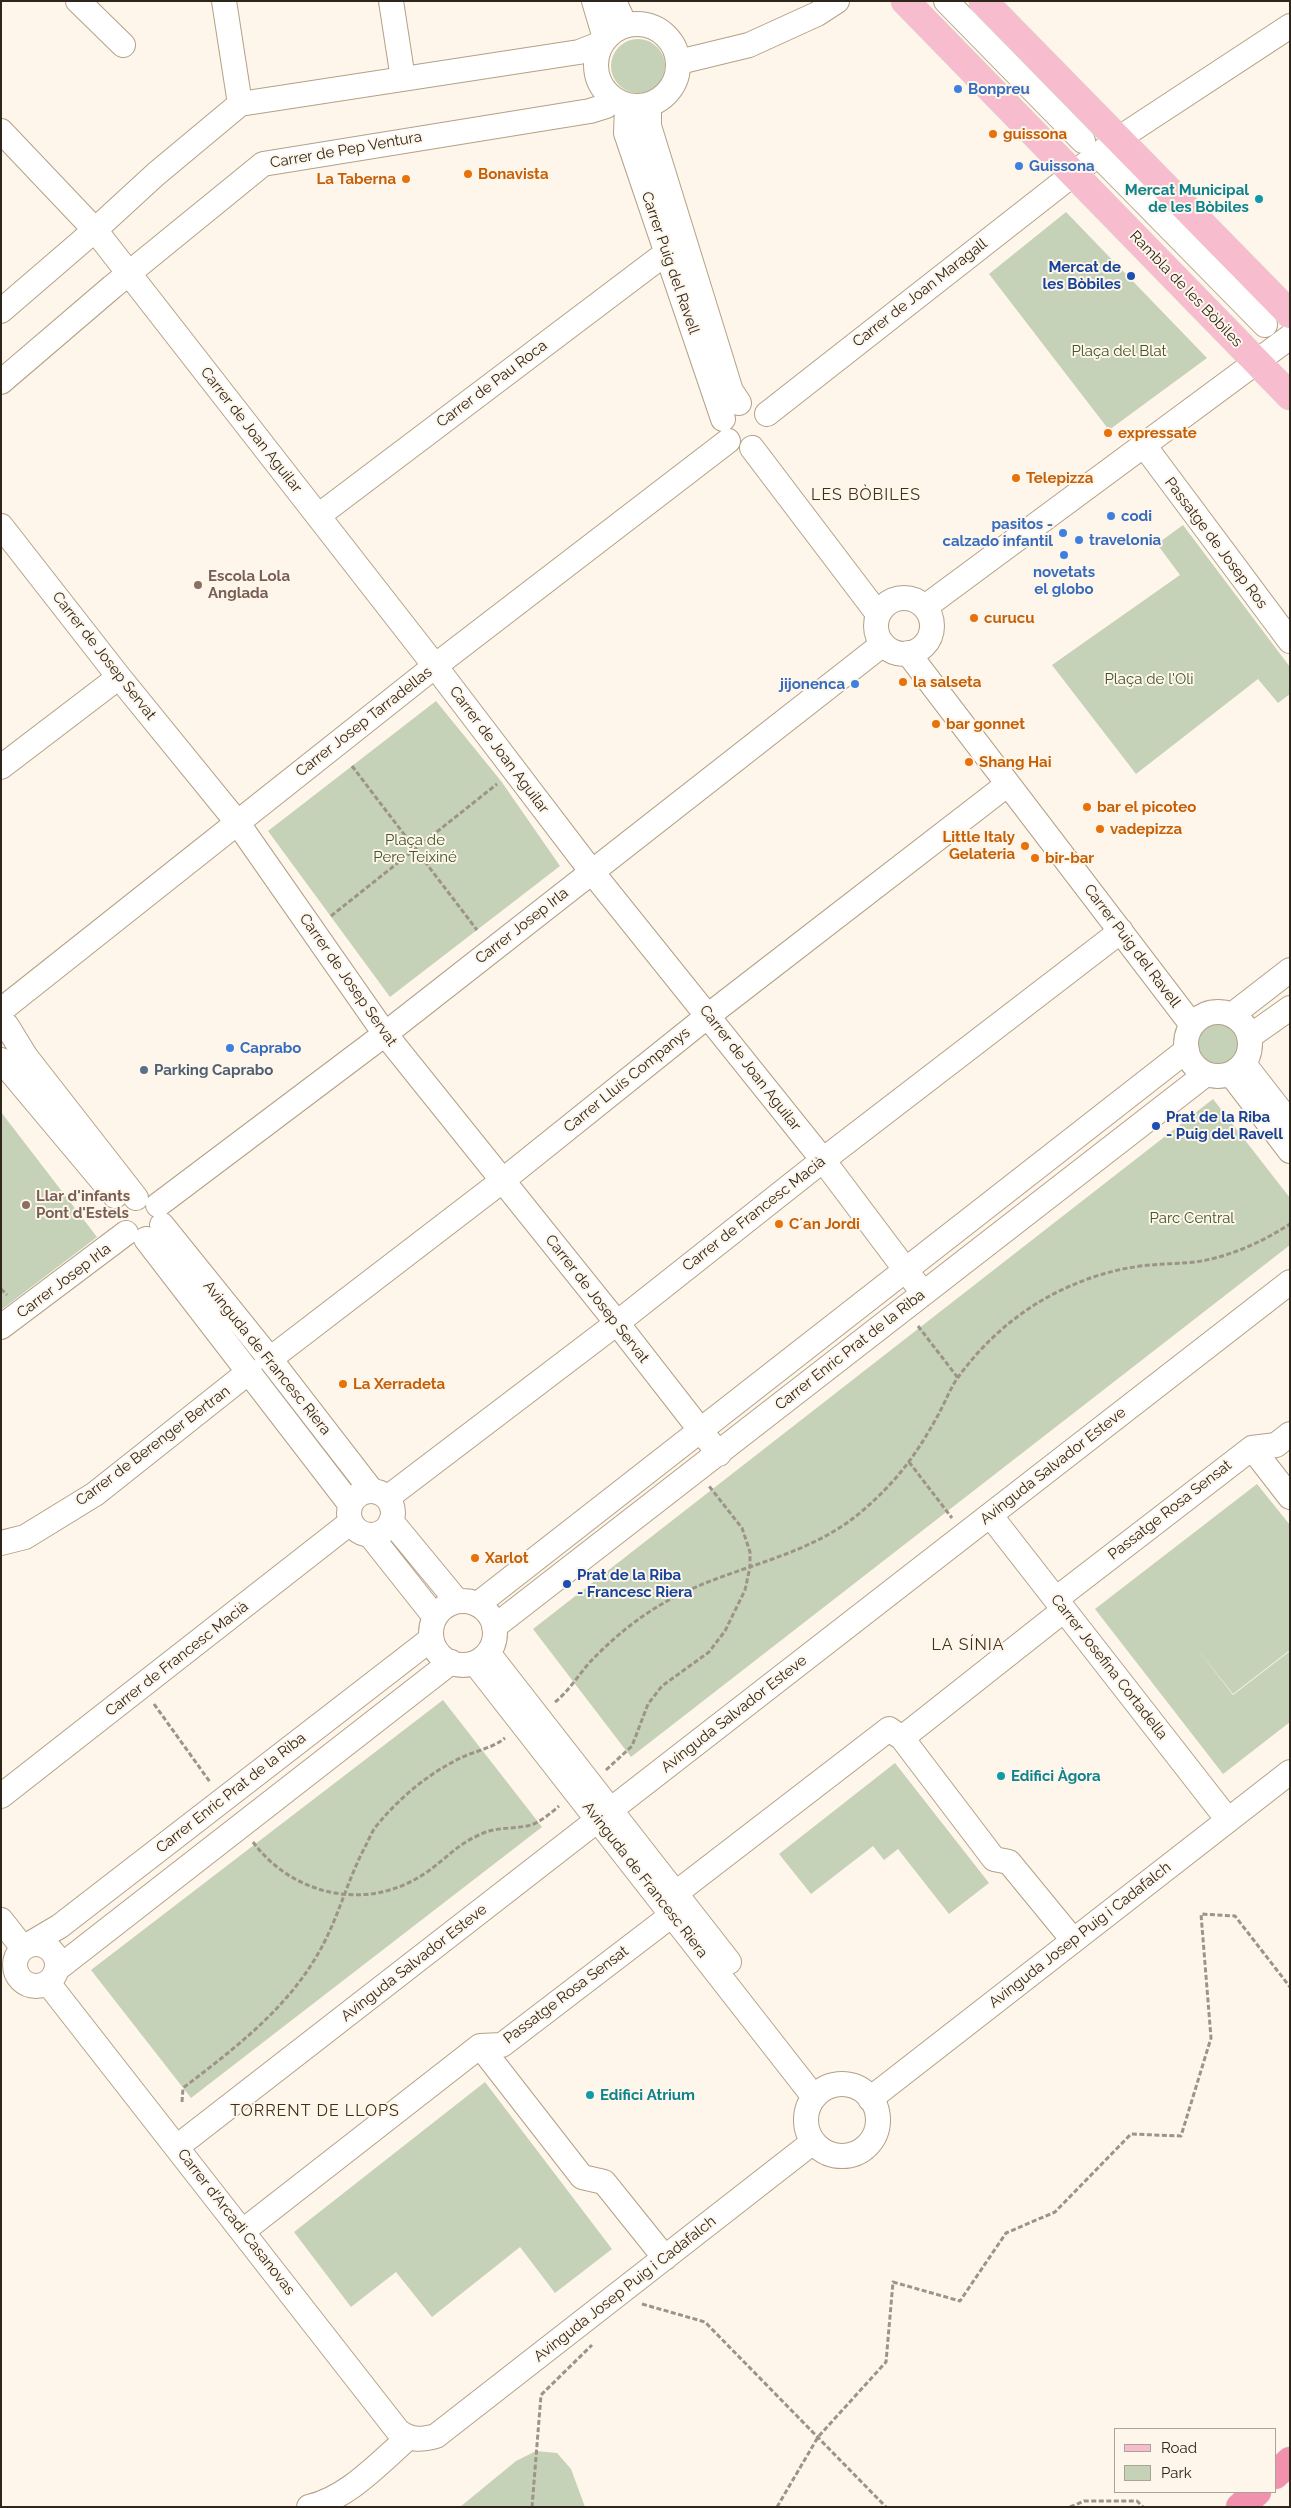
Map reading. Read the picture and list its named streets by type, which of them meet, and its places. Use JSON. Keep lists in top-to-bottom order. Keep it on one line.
{"streets":{"main road":["Rambla de les Bòbiles"],"street":["Carrer de Pep Ventura","Carrer Puig del Ravell","Carrer de Joan Maragall","Carrer de Pau Roca","Carrer de Joan Aguilar","Passatge de Josep Ros","Carrer de Josep Servat","Carrer Josep Tarradellas","Carrer Josep Irla","Carrer Lluís Companys","Carrer de Francesc Macià","Carrer Enric Prat de la Riba","Avinguda de Francesc Riera","Carrer de Berenger Bertran","Avinguda Salvador Esteve","Passatge Rosa Sensat","Carrer Josefina Cortadella","Avinguda Josep Puig i Cadafalch","Carrer d'Arcadi Casanovas"]},"crossings":[["Carrer de Pep Ventura","Carrer Puig del Ravell"],["Carrer de Pep Ventura","Carrer de Joan Aguilar"],["Carrer Puig del Ravell","Carrer de Joan Maragall"],["Carrer Puig del Ravell","Carrer de Pau Roca"],["Carrer Puig del Ravell","Carrer Josep Tarradellas"],["Carrer Puig del Ravell","Carrer Josep Irla"],["Carrer Puig del Ravell","Carrer Lluís Companys"],["Carrer Puig del Ravell","Carrer de Francesc Macià"],["Carrer Puig del Ravell","Carrer Enric Prat de la Riba"],["Rambla de les Bòbiles","Carrer de Joan Maragall"],["Carrer de Joan Maragall","Carrer Josep Tarradellas"],["Carrer de Pau Roca","Carrer de Joan Aguilar"],["Carrer de Joan Aguilar","Carrer Josep Tarradellas"],["Carrer de Joan Aguilar","Carrer Josep Irla"],["Carrer de Joan Aguilar","Carrer Lluís Companys"],["Carrer de Joan Aguilar","Carrer de Francesc Macià"],["Carrer de Joan Aguilar","Carrer Enric Prat de la Riba"],["Carrer de Josep Servat","Carrer Josep Tarradellas"],["Carrer de Josep Servat","Carrer Josep Irla"],["Carrer de Josep Servat","Carrer Lluís Companys"],["Carrer de Josep Servat","Carrer de Francesc Macià"],["Carrer de Josep Servat","Carrer Enric Prat de la Riba"],["Carrer Josep Tarradellas","Avinguda de Francesc Riera"],["Carrer Josep Irla","Avinguda de Francesc Riera"],["Carrer Lluís Companys","Avinguda de Francesc Riera"],["Carrer de Francesc Macià","Avinguda de Francesc Riera"],["Carrer Enric Prat de la Riba","Avinguda de Francesc Riera"],["Carrer Enric Prat de la Riba","Carrer d'Arcadi Casanovas"],["Avinguda de Francesc Riera","Carrer de Berenger Bertran"],["Avinguda de Francesc Riera","Avinguda Salvador Esteve"],["Avinguda de Francesc Riera","Passatge Rosa Sensat"],["Avinguda de Francesc Riera","Avinguda Josep Puig i Cadafalch"],["Avinguda Salvador Esteve","Carrer Josefina Cortadella"],["Avinguda Salvador Esteve","Carrer d'Arcadi Casanovas"],["Passatge Rosa Sensat","Carrer Josefina Cortadella"],["Carrer Josefina Cortadella","Avinguda Josep Puig i Cadafalch"],["Avinguda Josep Puig i Cadafalch","Carrer d'Arcadi Casanovas"]],"districts":["LES BÒBILES","LA SÍNIA","TORRENT DE LLOPS"],"parks":["Plaça del Blat","Plaça de l'Oli","Plaça de Pere Teixiné","Parc Central"],"places":["Bonpreu","guissona","Guissona","Bonavista","La Taberna","Mercat Municipal de les Bòbiles","Mercat de les Bòbiles","expressate","Telepizza","codi","pasitos - calzado infantil","travelonia","novetats el globo","Escola Lola Anglada","curucu","la salseta","jijonenca","bar gonnet","Shang Hai","bar el picoteo","vadepizza","Little Italy Gelateria","bir-bar","Caprabo","Parking Caprabo","Prat de la Riba - Puig del Ravell","Llar d'infants Pont d'Estels","C´an Jordi","La Xerradeta","Xarlot","Prat de la Riba - Francesc Riera","Edifici Àgora","Edifici Atrium"],"legend":["Road","Park"]}
